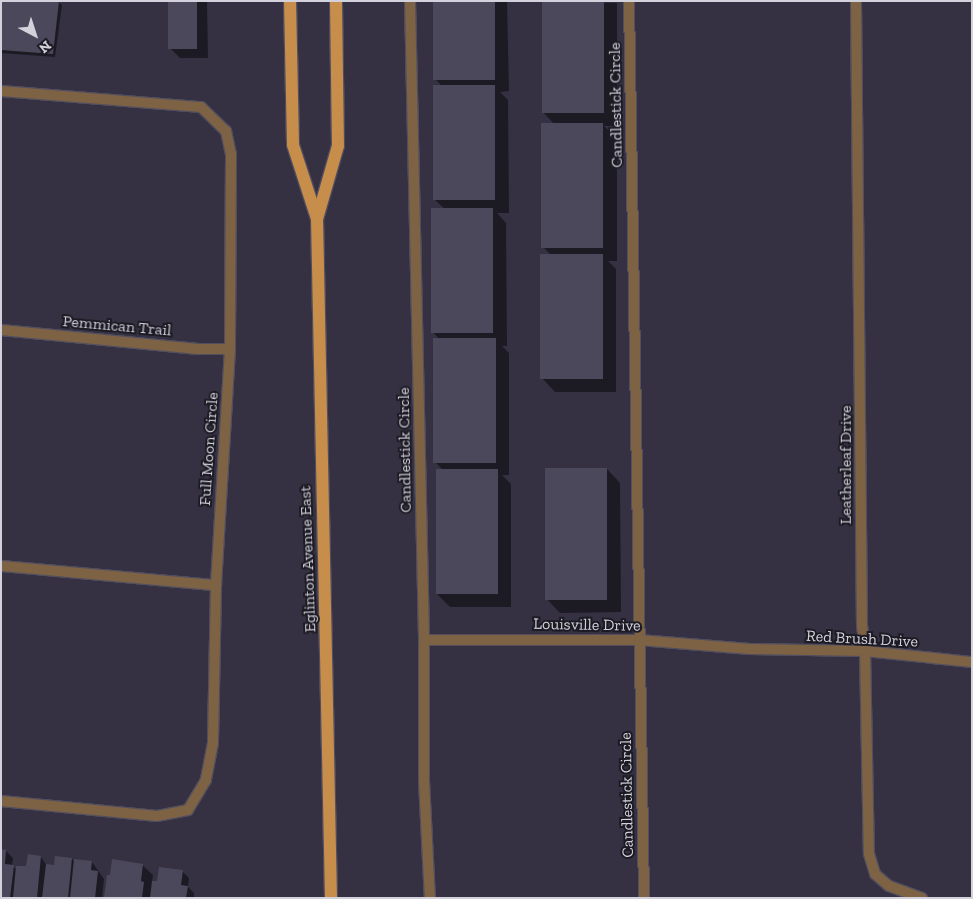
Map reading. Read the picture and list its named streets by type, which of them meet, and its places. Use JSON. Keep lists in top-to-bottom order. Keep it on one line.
{"streets":{"main road":["Eglinton Avenue East"],"street":["Candlestick Circle","Pemmican Trail","Full Moon Circle","Leatherleaf Drive","Louisville Drive","Red Brush Drive"]},"crossings":[["Candlestick Circle","Louisville Drive"],["Pemmican Trail","Full Moon Circle"],["Leatherleaf Drive","Red Brush Drive"],["Louisville Drive","Red Brush Drive"]],"north":"bottom right"}
